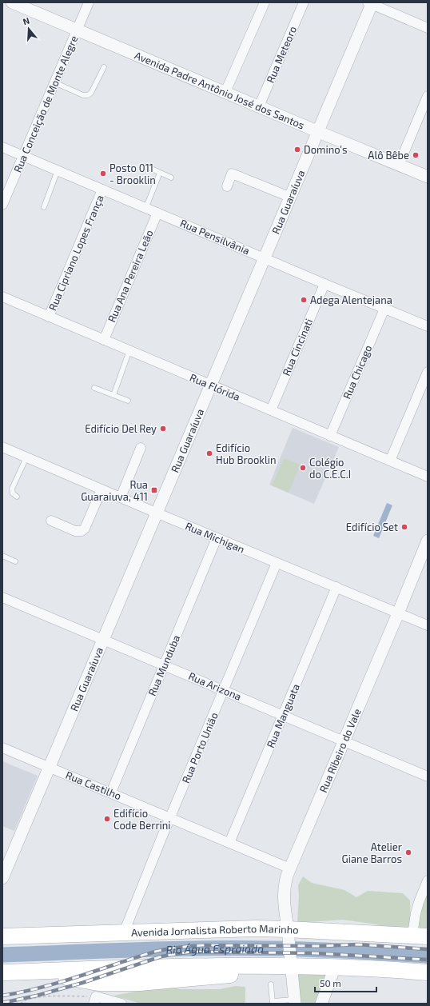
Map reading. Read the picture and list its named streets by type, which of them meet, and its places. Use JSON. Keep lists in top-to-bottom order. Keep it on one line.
{"streets":{"main road":["Avenida Jornalista Roberto Marinho"],"street":["Rua Meteoro","Avenida Padre Antônio José dos Santos","Rua Conceição de Monte Alegre","Rua Guaraíuva","Rua Pensilvânia","Rua Cipriano Lopes França","Rua Ana Pereira Leão","Rua Cincinati","Rua Chicago","Rua Flórida","Rua Michigan","Rua Munduba","Rua Arizona","Rua Manguata","Rua Porto União","Rua Ribeiro do Vale","Rua Castilho"]},"crossings":[["Rua Meteoro","Avenida Padre Antônio José dos Santos"],["Avenida Padre Antônio José dos Santos","Rua Conceição de Monte Alegre"],["Avenida Padre Antônio José dos Santos","Rua Guaraíuva"],["Rua Conceição de Monte Alegre","Rua Pensilvânia"],["Rua Guaraíuva","Rua Pensilvânia"],["Rua Guaraíuva","Rua Flórida"],["Rua Guaraíuva","Rua Michigan"],["Rua Guaraíuva","Rua Arizona"],["Rua Guaraíuva","Rua Castilho"],["Rua Pensilvânia","Rua Cipriano Lopes França"],["Rua Pensilvânia","Rua Ana Pereira Leão"],["Rua Pensilvânia","Rua Cincinati"],["Rua Pensilvânia","Rua Chicago"],["Rua Cipriano Lopes França","Rua Flórida"],["Rua Ana Pereira Leão","Rua Flórida"],["Rua Cincinati","Rua Flórida"],["Rua Chicago","Rua Flórida"],["Rua Michigan","Rua Munduba"],["Rua Michigan","Rua Manguata"],["Rua Michigan","Rua Porto União"],["Rua Michigan","Rua Ribeiro do Vale"],["Rua Munduba","Rua Arizona"],["Rua Munduba","Rua Castilho"],["Rua Arizona","Rua Manguata"],["Rua Arizona","Rua Porto União"],["Rua Arizona","Rua Ribeiro do Vale"],["Rua Manguata","Rua Castilho"],["Rua Porto União","Rua Castilho"],["Rua Porto União","Avenida Jornalista Roberto Marinho"],["Rua Ribeiro do Vale","Rua Castilho"],["Rua Ribeiro do Vale","Avenida Jornalista Roberto Marinho"]],"water":["Rio Água Espraiada"],"places":{"other":["Domino's","Alô Bêbe","Posto 011 - Brooklin","Adega Alentejana","Edifício Del Rey","Edifício Hub Brooklin","Colégio do C.E.C.I","Edifício Set","Edifício Code Berrini","Atelier Giane Barros"],"transit":["Rua Guaraiuva, 411"]},"scale_bar":"50 m","north":"top"}
